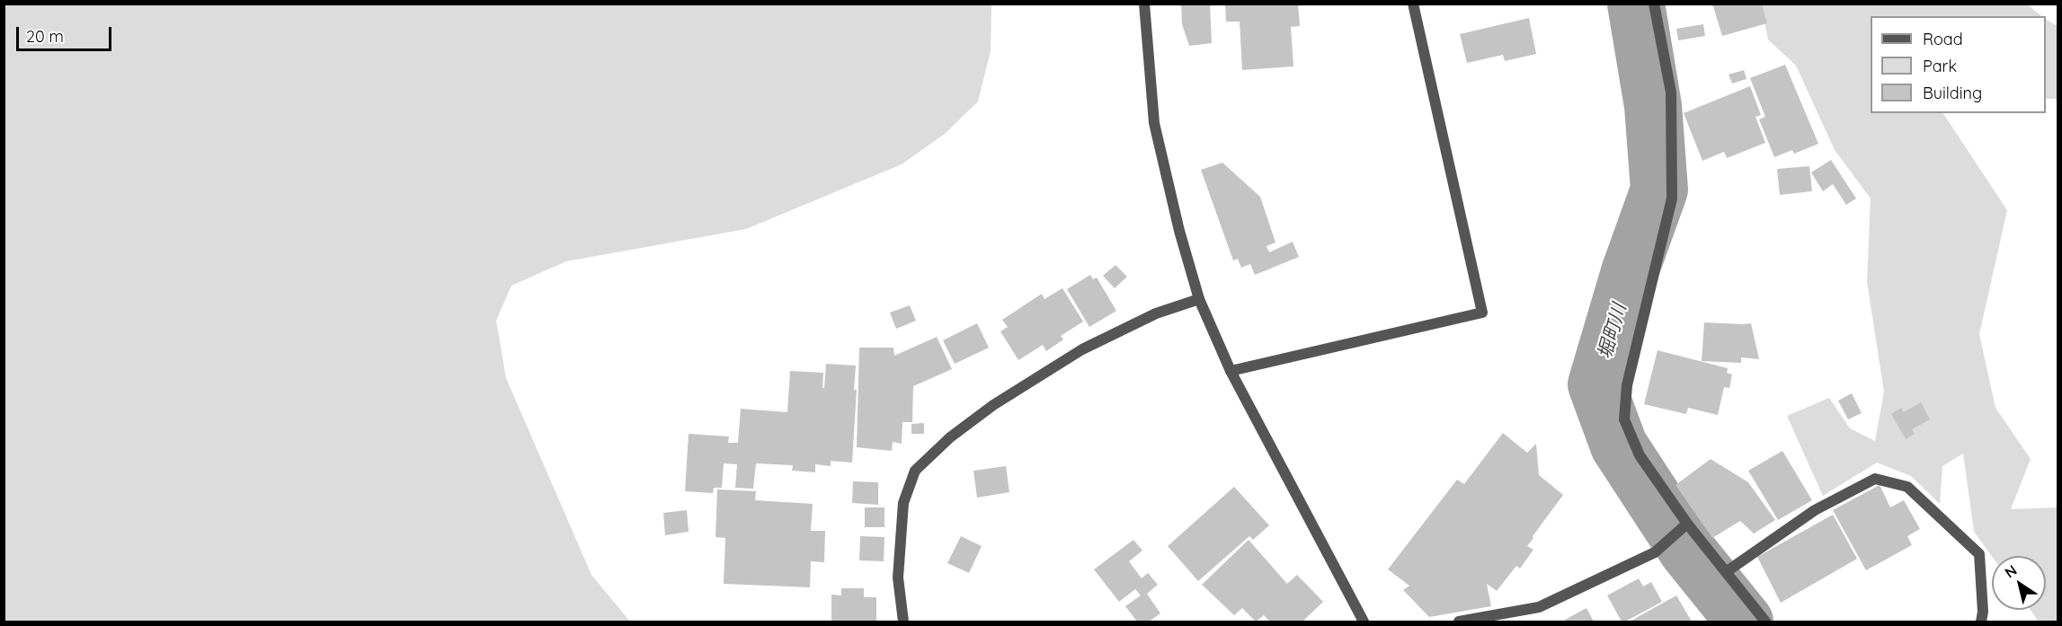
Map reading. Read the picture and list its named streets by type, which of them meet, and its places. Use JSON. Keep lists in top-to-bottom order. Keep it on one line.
{"water":["堀町川"],"legend":["Road","Park","Building"],"scale_bar":"20 m","north":"top left"}
